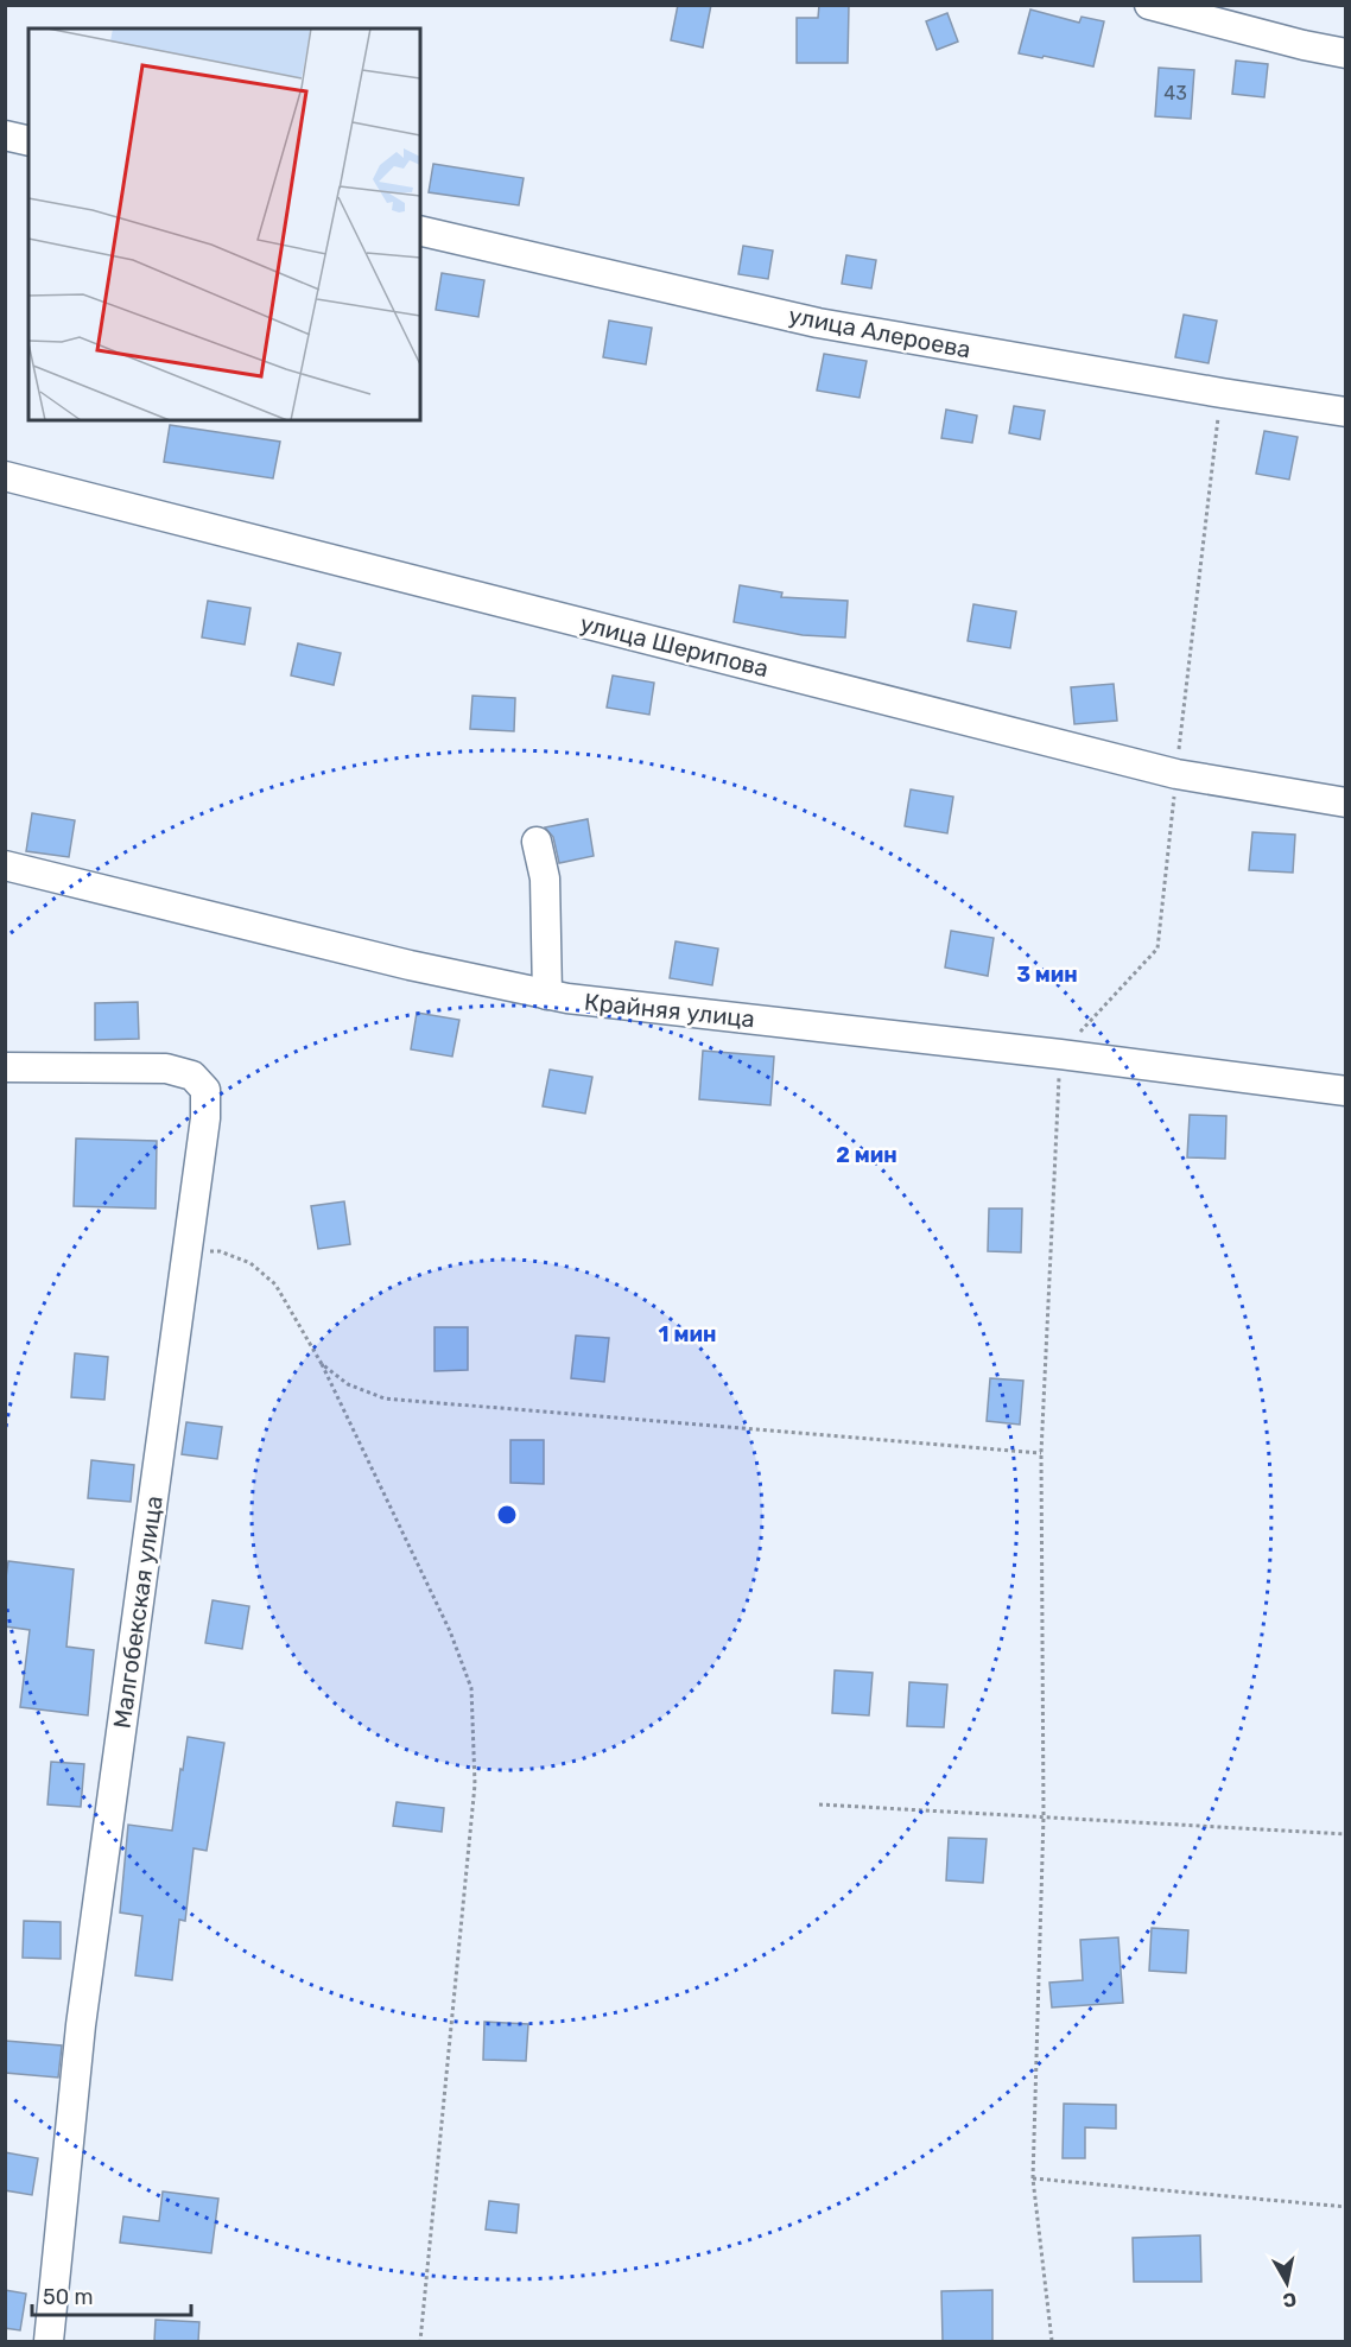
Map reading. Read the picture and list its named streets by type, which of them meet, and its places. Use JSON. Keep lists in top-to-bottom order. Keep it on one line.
{"streets":{"street":["улица Алероева","улица Шерипова","Крайняя улица","Малгобекская улица"]},"house_numbers":["43"],"scale_bar":"50 m","north":"bottom","rings":["3 мин","2 мин","1 мин"]}
